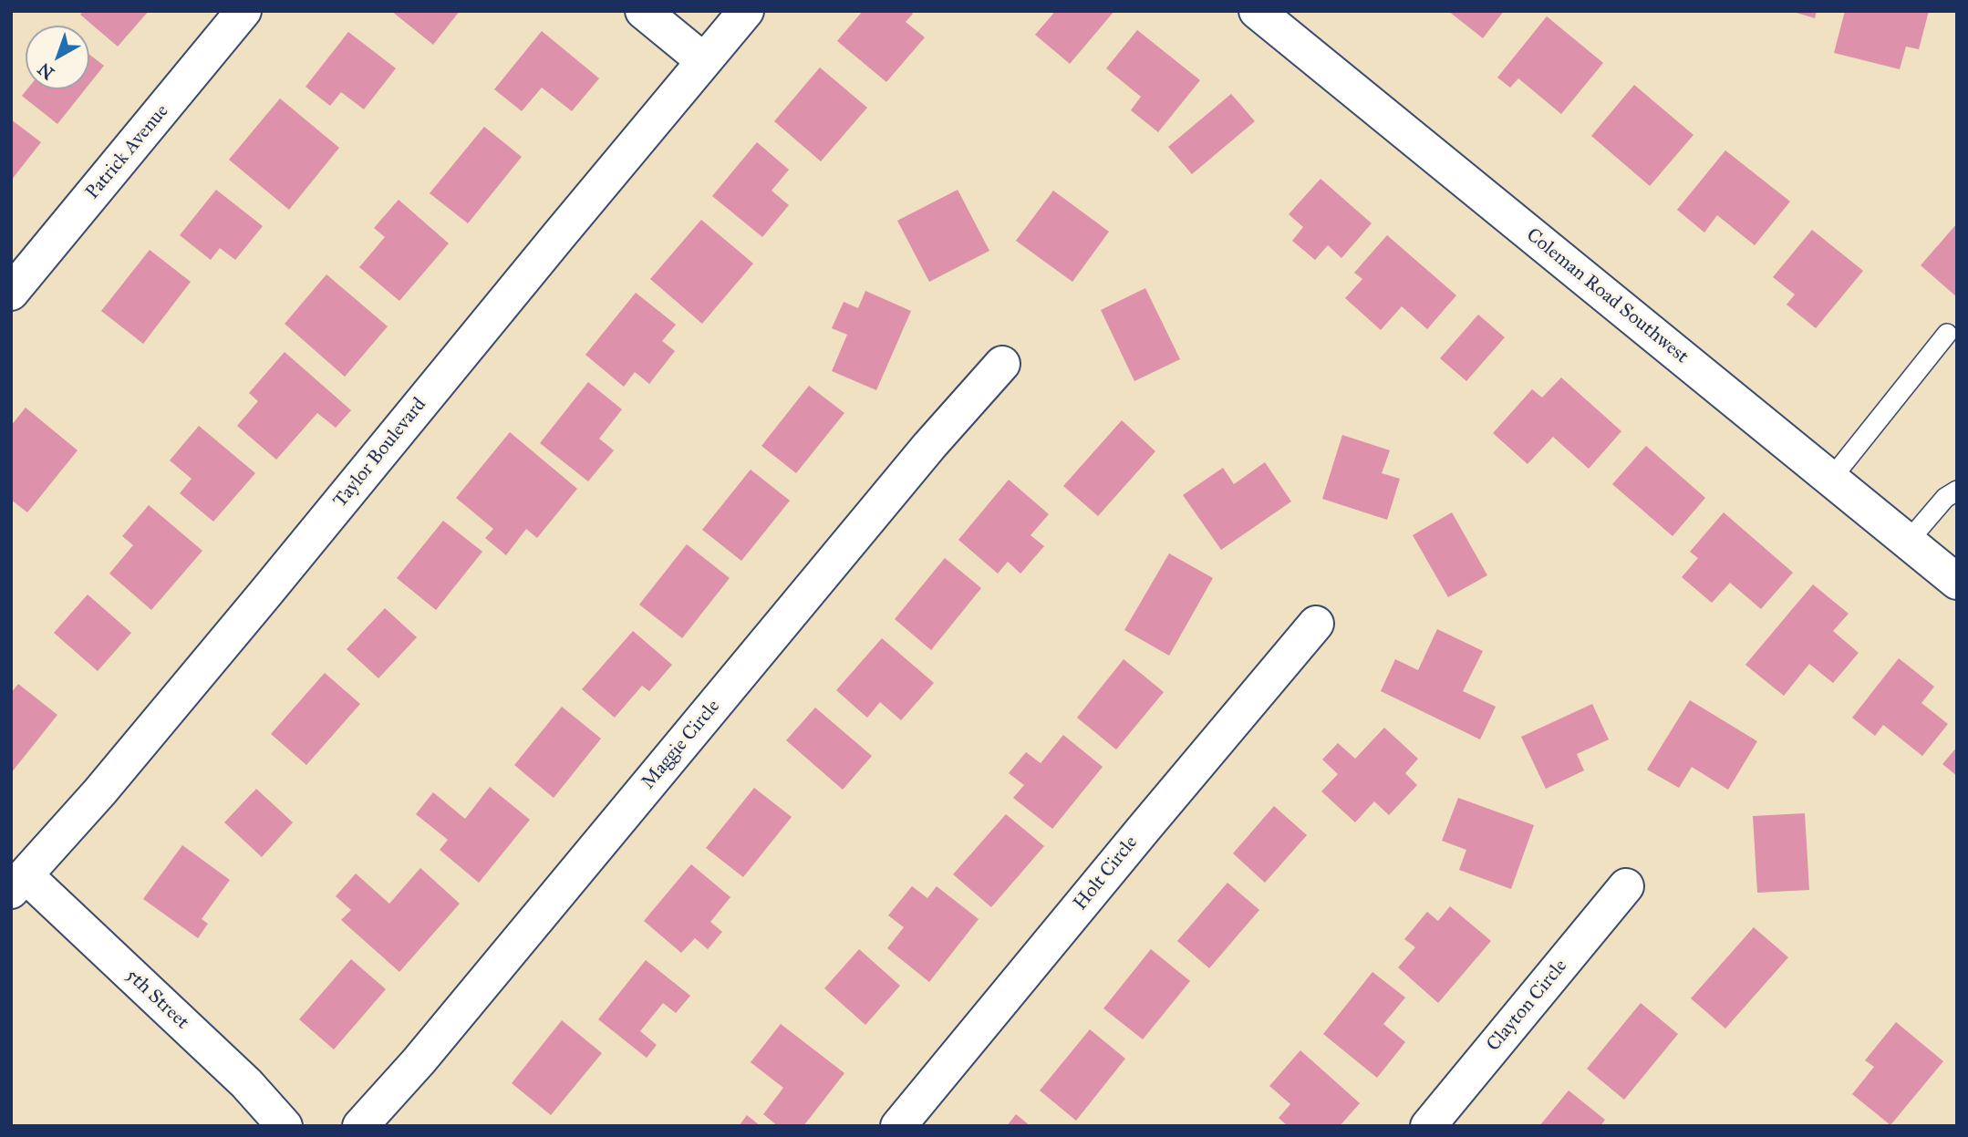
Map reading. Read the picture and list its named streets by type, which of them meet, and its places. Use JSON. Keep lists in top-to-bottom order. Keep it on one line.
{"streets":{"street":["Patrick Avenue","Coleman Road Southwest","Taylor Boulevard","Maggie Circle","Holt Circle","5th Street","Clayton Circle"]},"crossings":[["Taylor Boulevard","5th Street"]],"north":"bottom left"}
